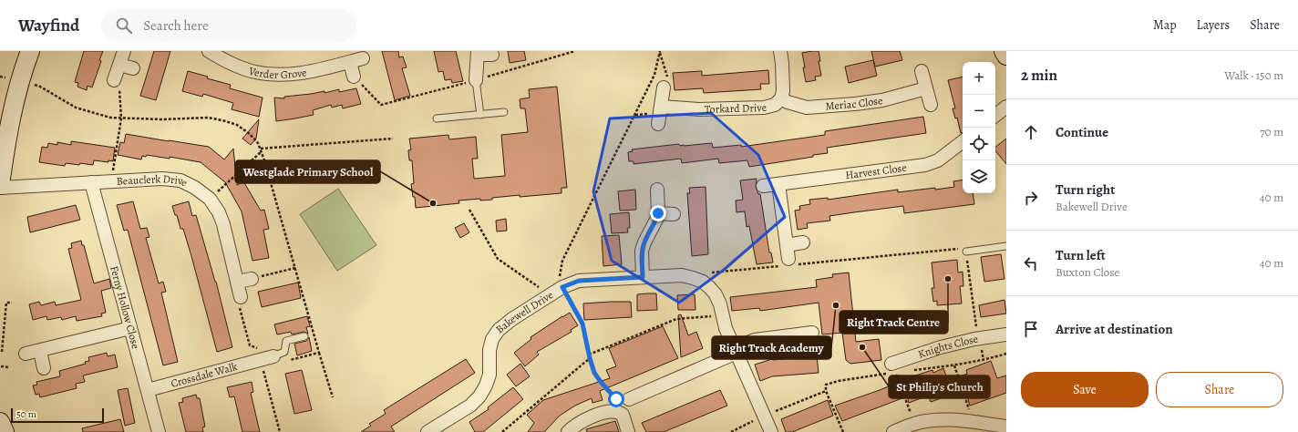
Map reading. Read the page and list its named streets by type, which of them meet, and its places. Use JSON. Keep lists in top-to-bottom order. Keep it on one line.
{"streets":{"street":["Verder Grove","Meriac Close","Torkard Drive","Harvest Close","Beauclerk Drive","Ferny Hollow Close","Bakewell Drive","Knights Close","Crossdale Walk"]},"crossings":[["Meriac Close","Torkard Drive"],["Beauclerk Drive","Ferny Hollow Close"],["Ferny Hollow Close","Crossdale Walk"]],"places":["Westglade Primary School","Right Track Centre","Right Track Academy","St Philip's Church"],"scale_bar":"50 m","page":{"header":"Wayfind","search":"Search here","nav":["Map","Layers","Share"],"heading":["2 min","Walk · 150 m"],"map_buttons":["+","−"],"list":[["Continue","70 m"],["Turn right","Bakewell Drive","40 m"],["Turn left","Buxton Close","40 m"],"Arrive at destination"],"buttons":["Save","Share"],"scale":"50 m"}}
